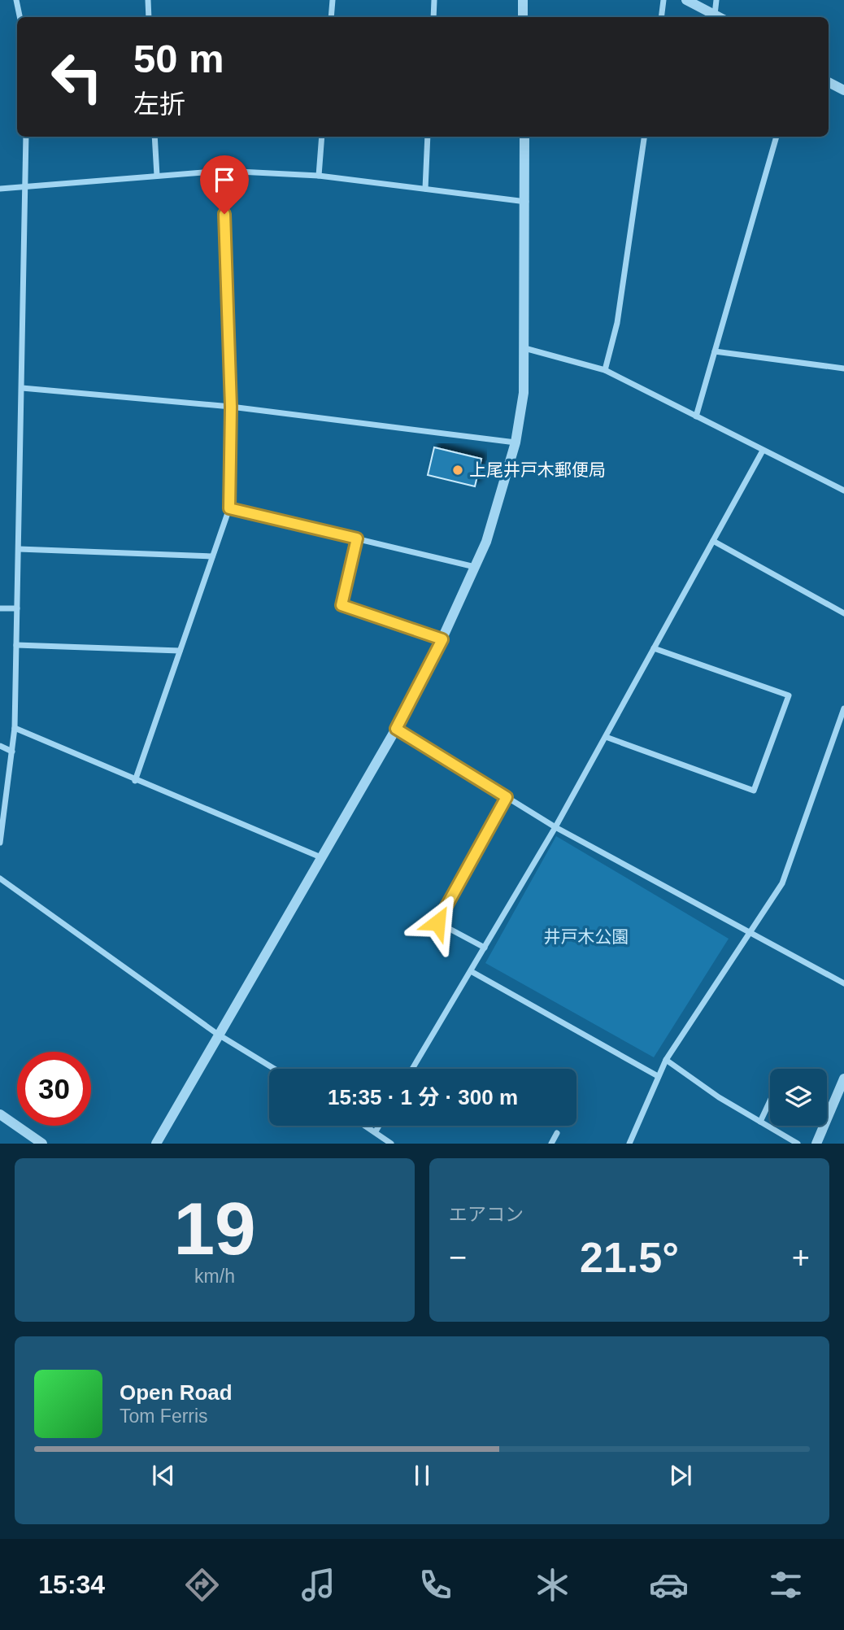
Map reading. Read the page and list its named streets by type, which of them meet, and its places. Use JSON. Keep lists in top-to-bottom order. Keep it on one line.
{"parks":["井戸木公園"],"places":["上尾井戸木郵便局"],"page":{"turn":["50 m","左折"],"limit":"30","trip":"15:35 · 1 分 · 300 m","tile":[["19","km/h"],"エアコン"],"heat":["−","21.5°","+"],"song":["Open Road","Tom Ferris"],"tabs":"15:34"}}
